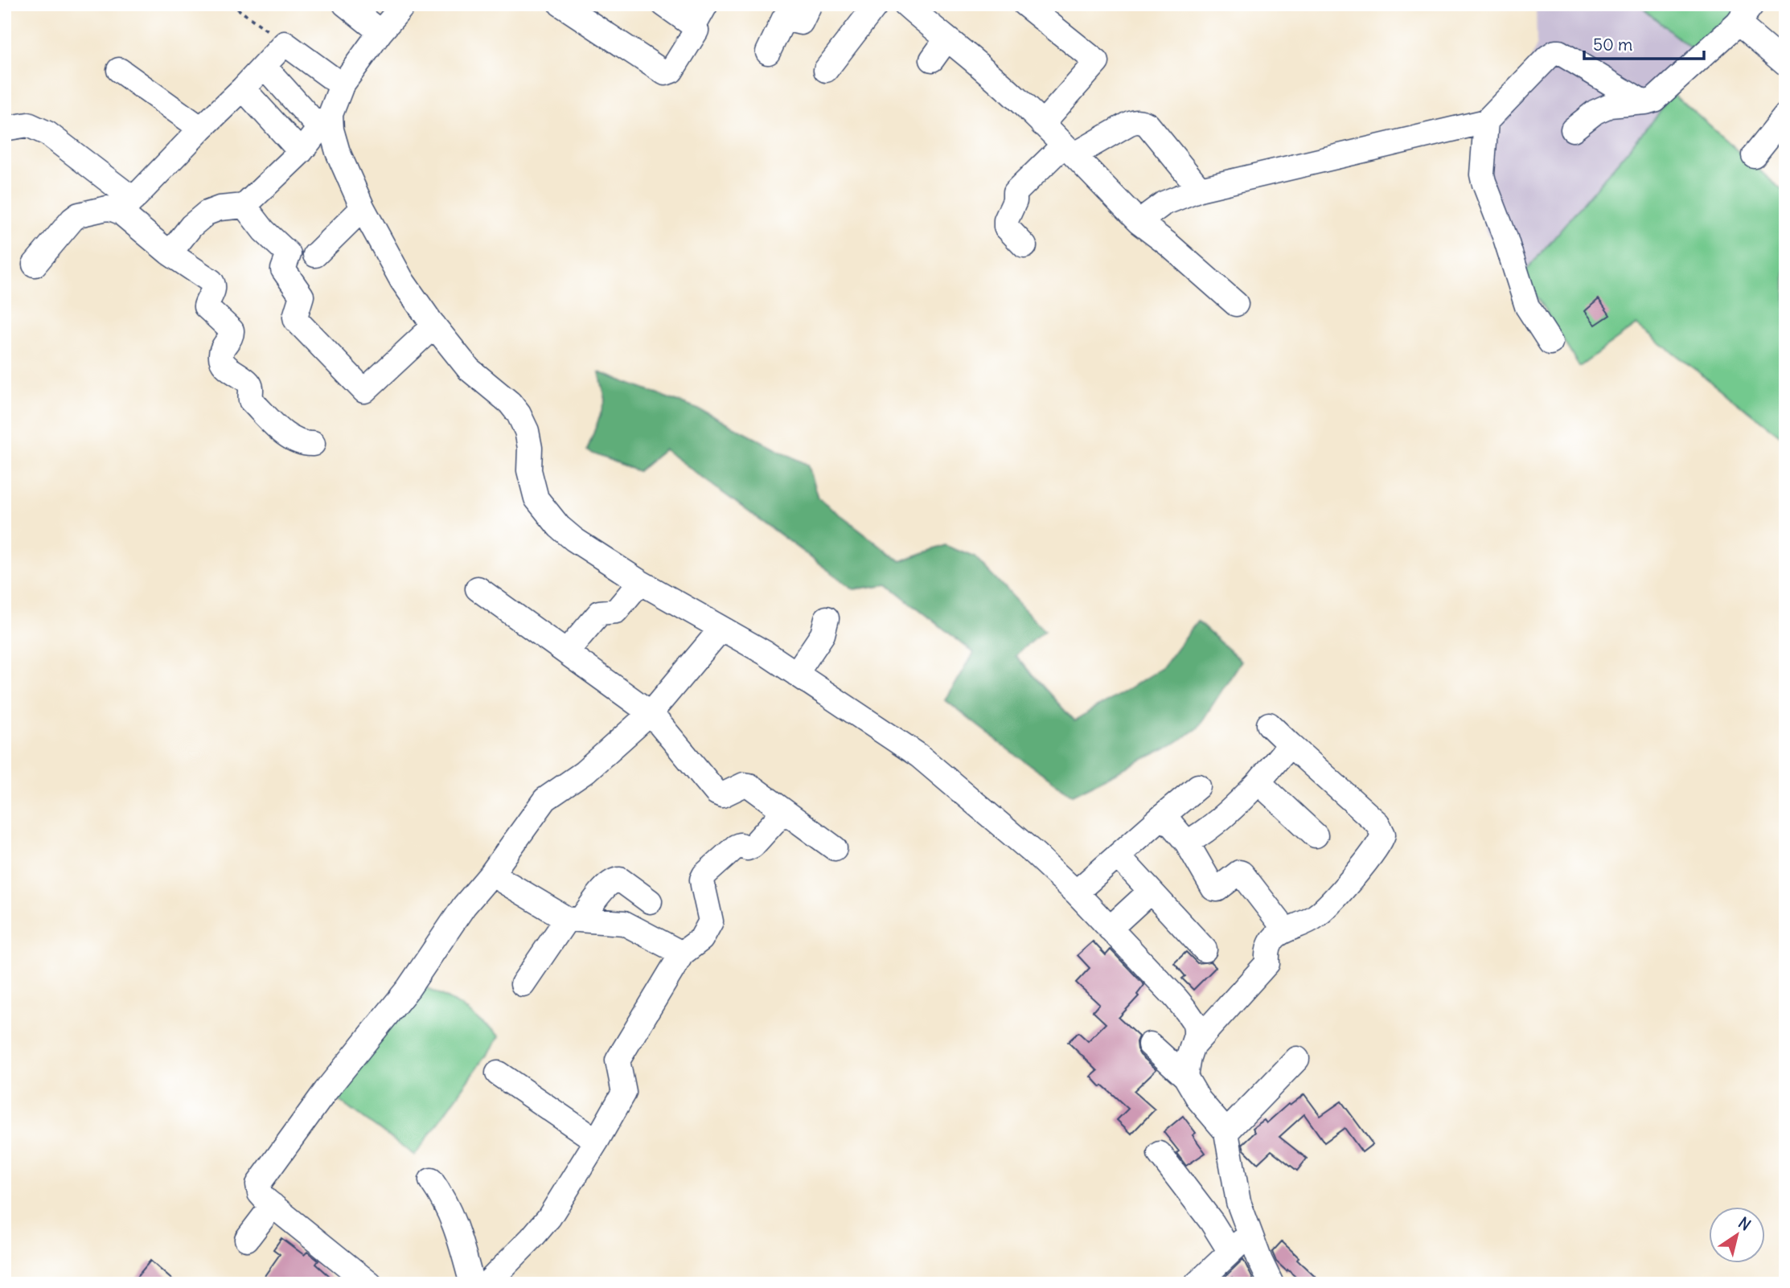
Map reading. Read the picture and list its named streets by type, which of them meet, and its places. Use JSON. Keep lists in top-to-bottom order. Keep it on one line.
{"scale_bar":"50 m","north":"top right"}
